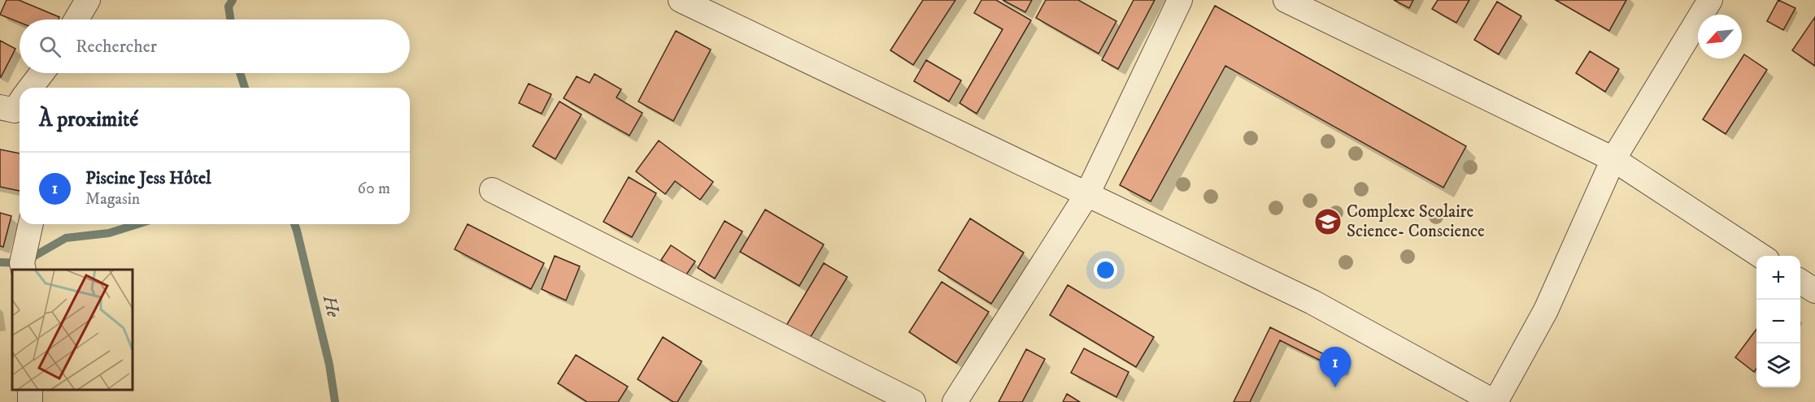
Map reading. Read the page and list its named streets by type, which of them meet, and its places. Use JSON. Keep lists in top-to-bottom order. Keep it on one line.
{"water":["He"],"places":{"school or university":["Complexe Scolaire Science- Conscience"]},"north":"bottom left","page":{"search":"Rechercher","heading":"À proximité","list":[{"mark":"1","name":"Piscine Jess Hôtel","note":"Magasin","value":"60 m"}],"map_buttons":["+","−"],"pins":"1"}}
